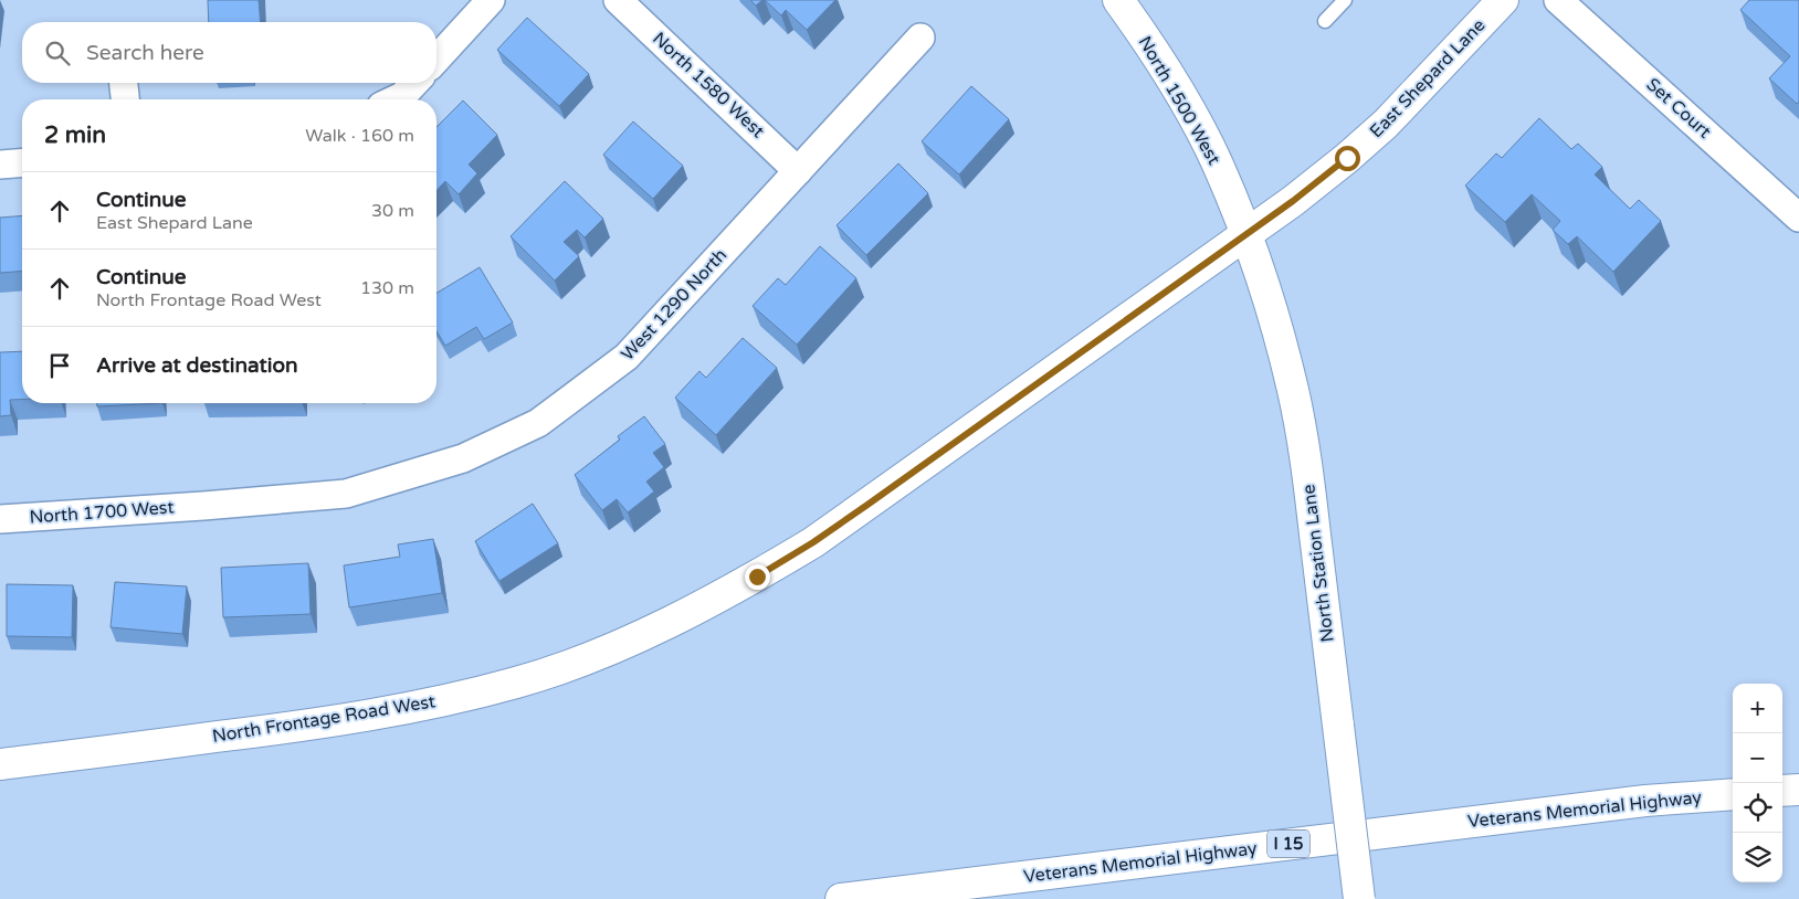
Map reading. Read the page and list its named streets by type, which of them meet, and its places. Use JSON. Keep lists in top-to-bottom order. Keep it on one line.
{"streets":{"main road":["East Shepard Lane","North 1500 West","North Station Lane","North Frontage Road West","Veterans Memorial Highway","I 15"],"street":["North 1580 West","Set Court","West 1290 North","North 1700 West"]},"crossings":[["East Shepard Lane","North 1500 West"],["East Shepard Lane","North Station Lane"],["East Shepard Lane","North Frontage Road West"],["North 1580 West","West 1290 North"],["North 1500 West","North Station Lane"],["North 1500 West","North Frontage Road West"],["West 1290 North","North 1700 West"],["North Station Lane","North Frontage Road West"]],"page":{"search":"Search here","heading":["2 min","Walk · 160 m"],"list":[["Continue","East Shepard Lane","30 m"],["Continue","North Frontage Road West","130 m"],"Arrive at destination"],"map_buttons":["+","−"]}}
